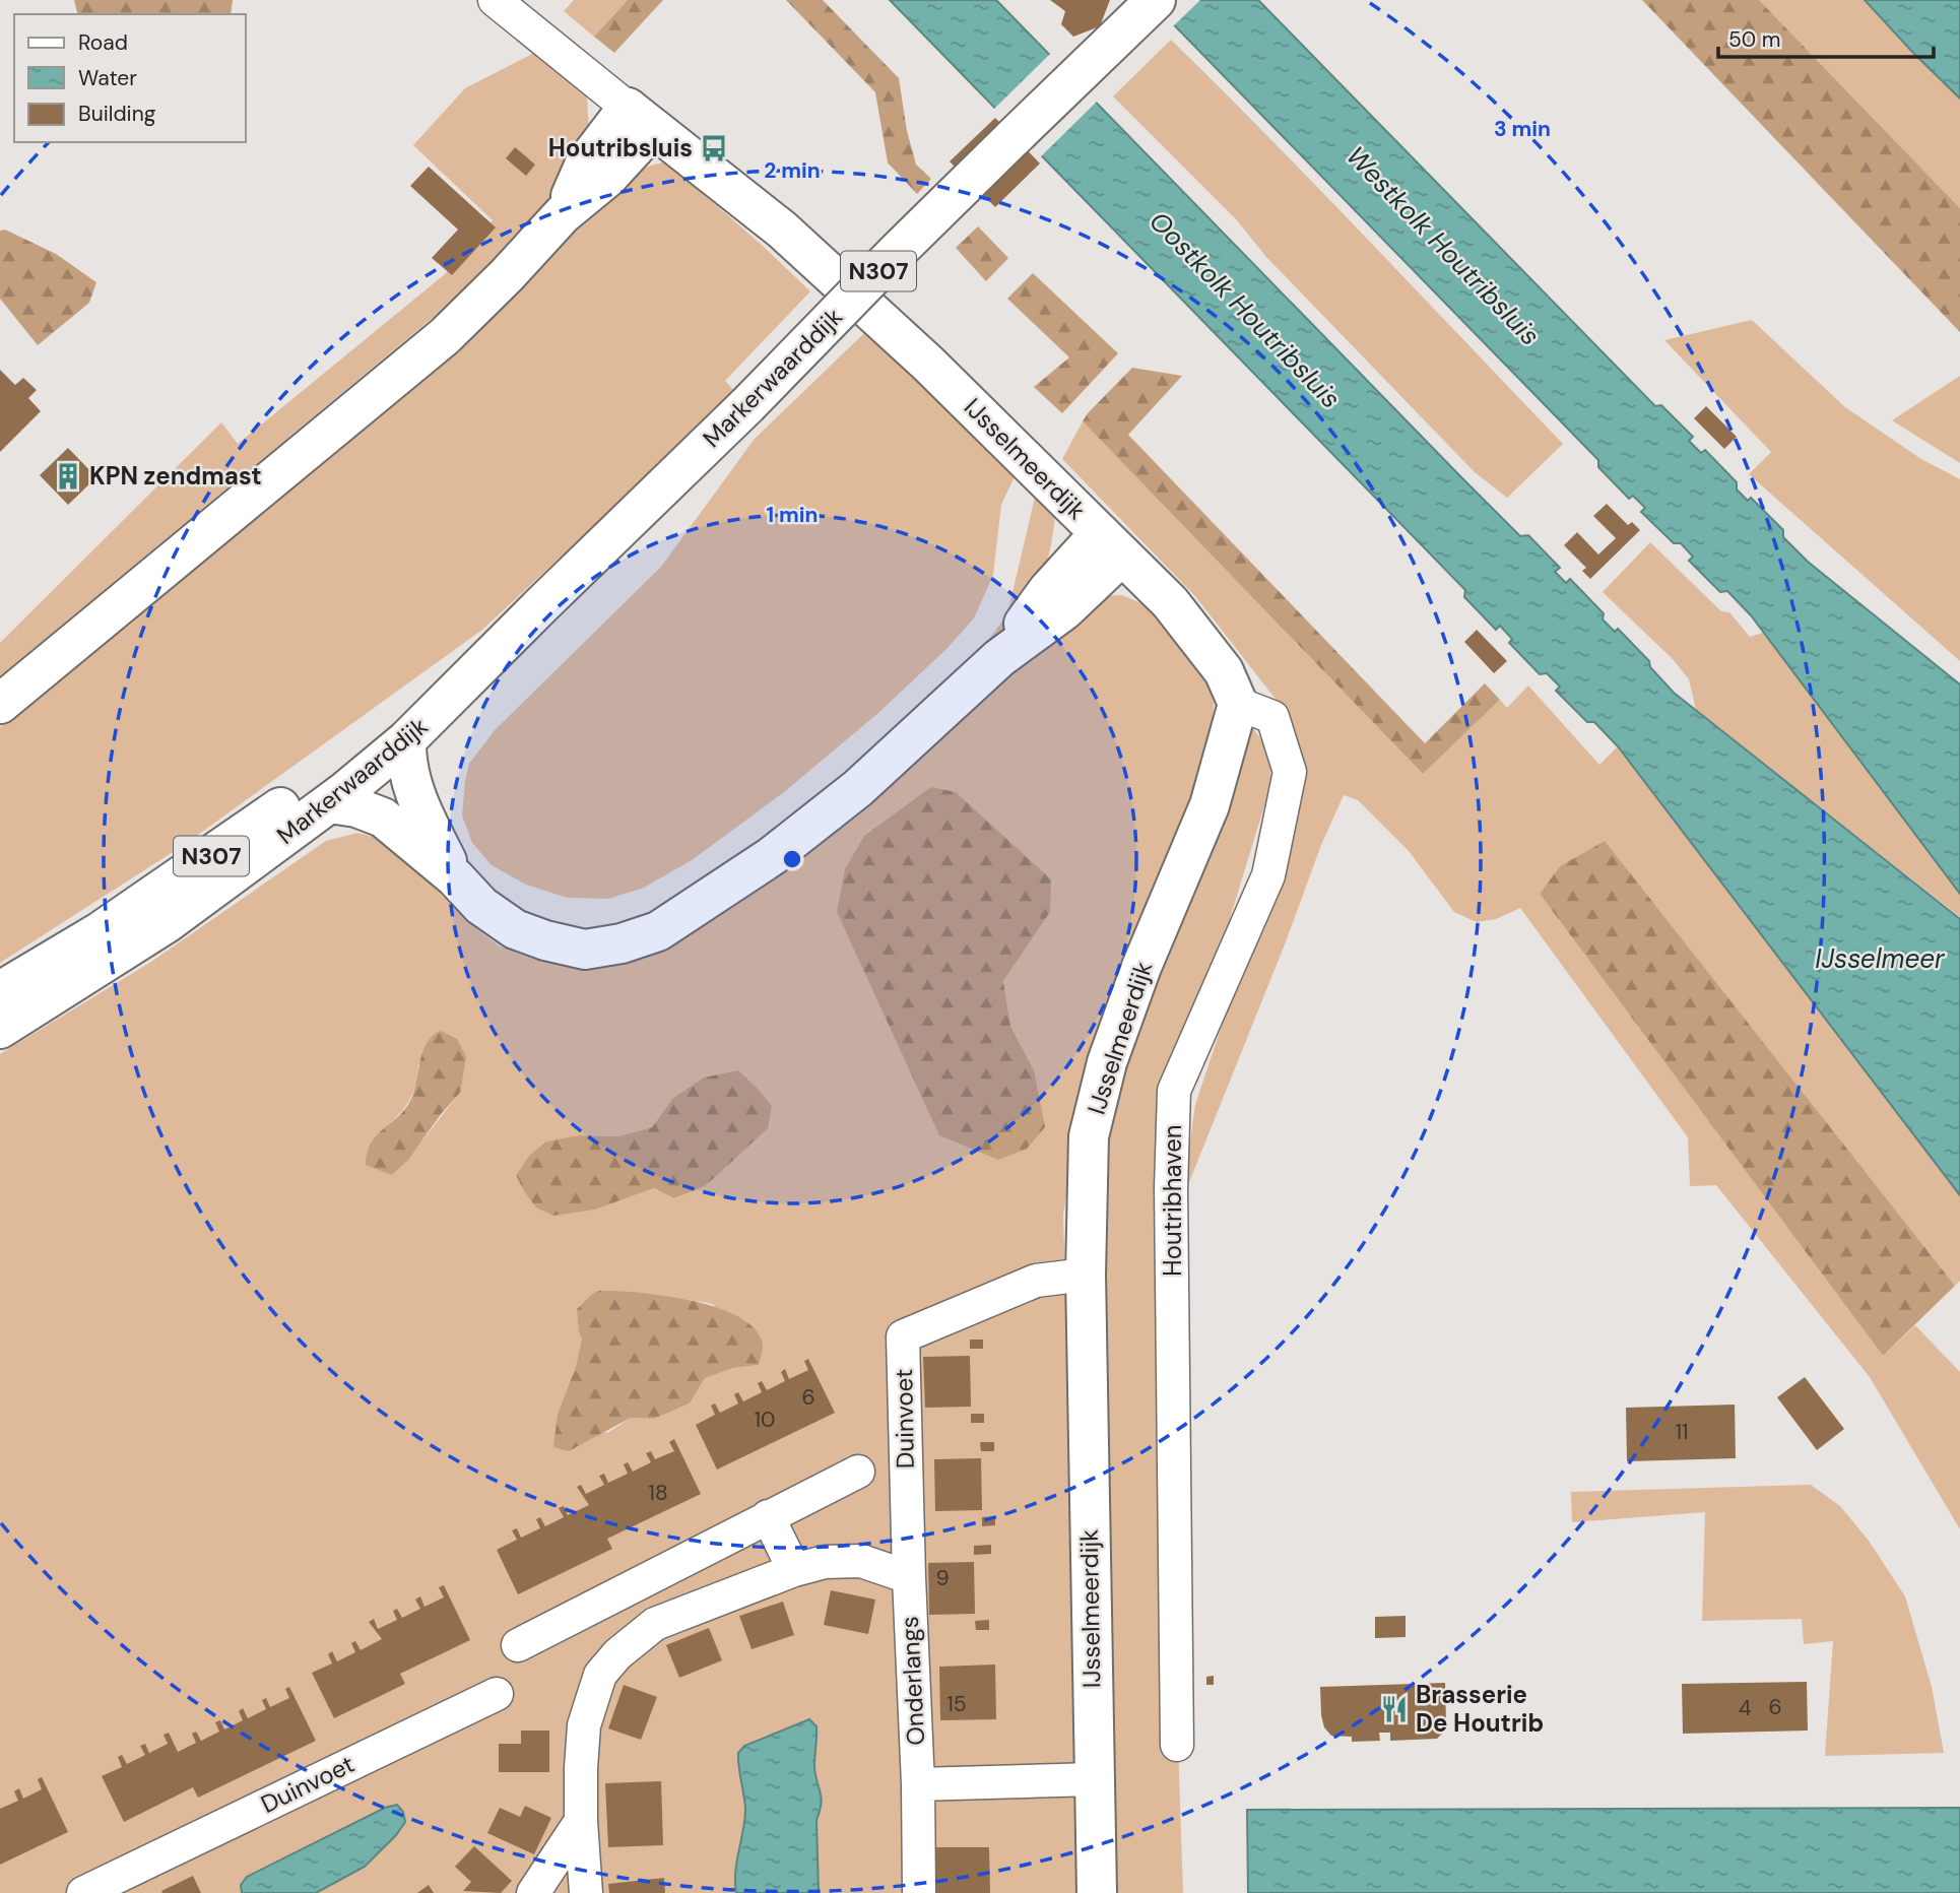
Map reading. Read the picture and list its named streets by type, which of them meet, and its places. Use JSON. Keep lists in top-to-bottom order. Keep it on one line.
{"streets":{"main road":["N307","Markerwaarddijk","IJsselmeerdijk"],"street":["Houtribhaven","Duinvoet","Onderlangs"]},"crossings":[["IJsselmeerdijk","Houtribhaven"],["IJsselmeerdijk","Duinvoet"],["Duinvoet","Onderlangs"]],"water":["Westkolk Houtribsluis","Oostkolk Houtribsluis","IJsselmeer"],"places":{"bus stop":["Houtribsluis"],"building":["KPN zendmast"],"restaurant":["Brasserie De Houtrib"]},"house_numbers":["6","10","11","18","9","15","6","4"],"legend":["Road","Water","Building"],"scale_bar":"50 m","rings":["3 min","2 min","1 min"]}
